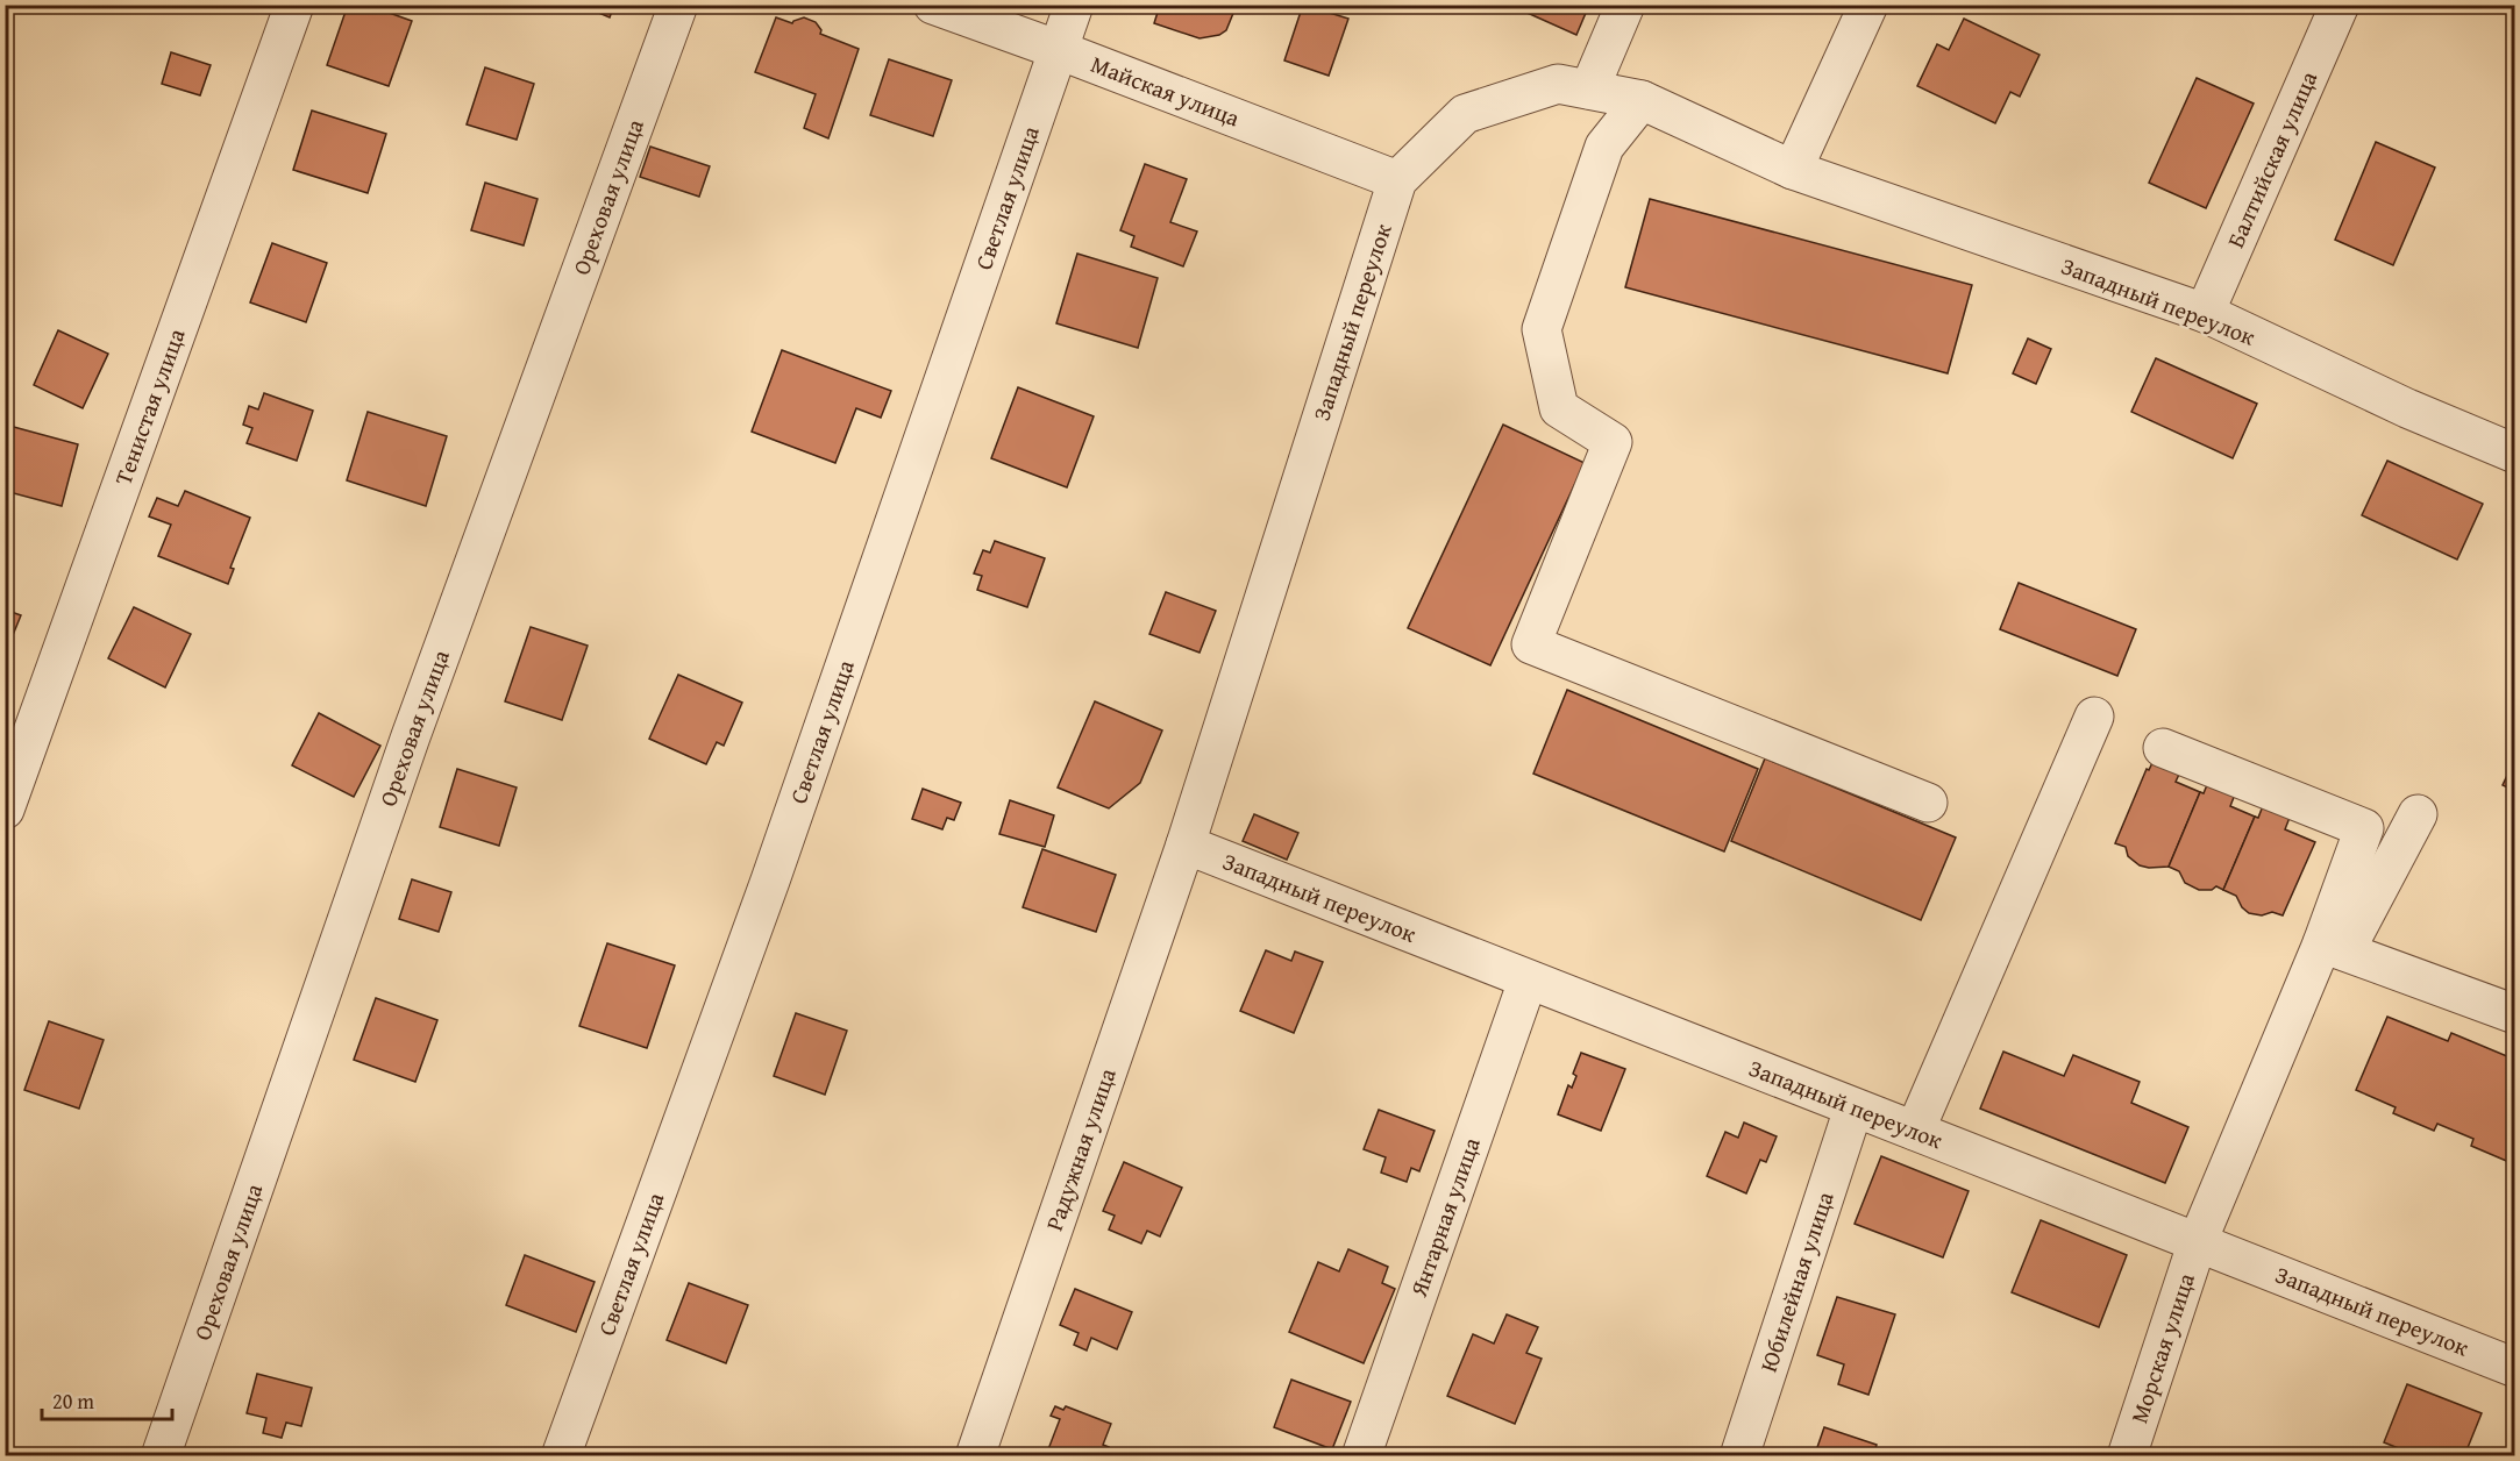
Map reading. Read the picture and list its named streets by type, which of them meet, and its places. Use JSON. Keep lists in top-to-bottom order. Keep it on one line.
{"streets":{"street":["Майская улица","Балтийская улица","Ореховая улица","Светлая улица","Западный переулок","Тенистая улица","Радужная улица","Янтарная улица","Юбилейная улица","Морская улица"]},"crossings":[["Майская улица","Светлая улица"],["Майская улица","Западный переулок"],["Балтийская улица","Западный переулок"],["Западный переулок","Радужная улица"],["Западный переулок","Янтарная улица"],["Западный переулок","Юбилейная улица"],["Западный переулок","Морская улица"]],"scale_bar":"20 m"}
